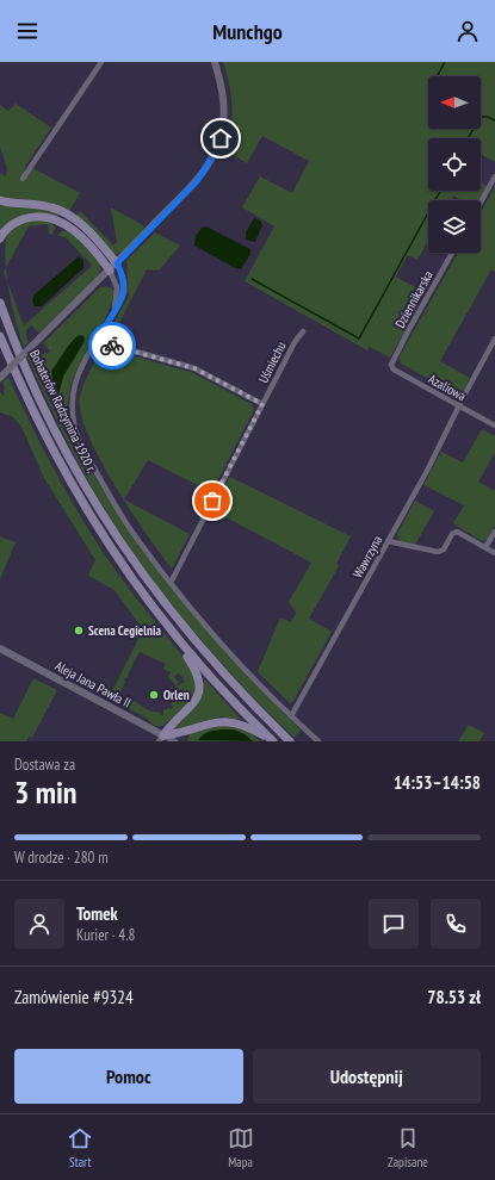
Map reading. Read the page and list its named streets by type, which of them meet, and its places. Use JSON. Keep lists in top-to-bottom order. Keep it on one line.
{"streets":{"main road":["Bohaterów Radzymina 1920 r."],"street":["Dziennikarska","Uśmiechu","Azaliowa","Wawrzyna","Aleja Jana Pawła II"]},"crossings":[["Dziennikarska","Azaliowa"],["Azaliowa","Wawrzyna"]],"places":["Scena Cegielnia","Orlen"],"north":"left","page":{"header":"Munchgo","heading":["3 min","Dostawa za","14:53–14:58"],"panel":["Tomek","Kurier · 4.8","Zamówienie #9324","78.53 zł"],"bar":"W drodze · 280 m","buttons":["Pomoc","Udostępnij"],"tabs":["Start","Mapa","Zapisane"]}}
